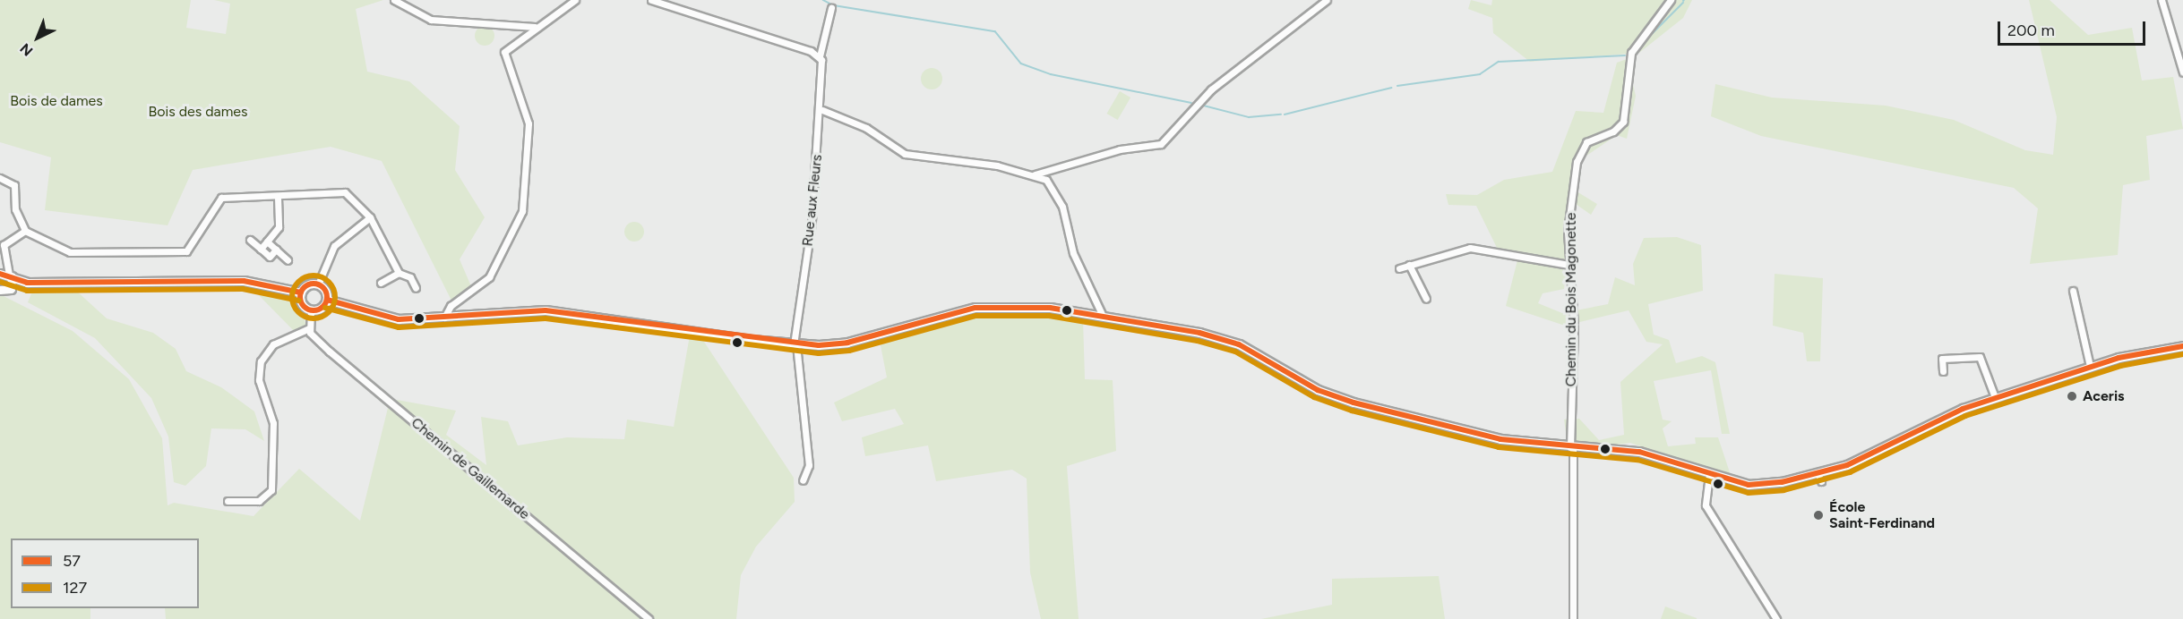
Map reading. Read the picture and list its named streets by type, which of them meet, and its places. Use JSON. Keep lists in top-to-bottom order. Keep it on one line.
{"streets":{"street":["Rue aux Fleurs","Chemin du Bois Magonette","Chemin de Gaillemarde"]},"parks":["Bois de dames","Bois des dames"],"places":["Aceris","École Saint-Ferdinand"],"lines":["transit line 57","transit line 127"],"legend":["57","127"],"scale_bar":"200 m","north":"bottom left"}
